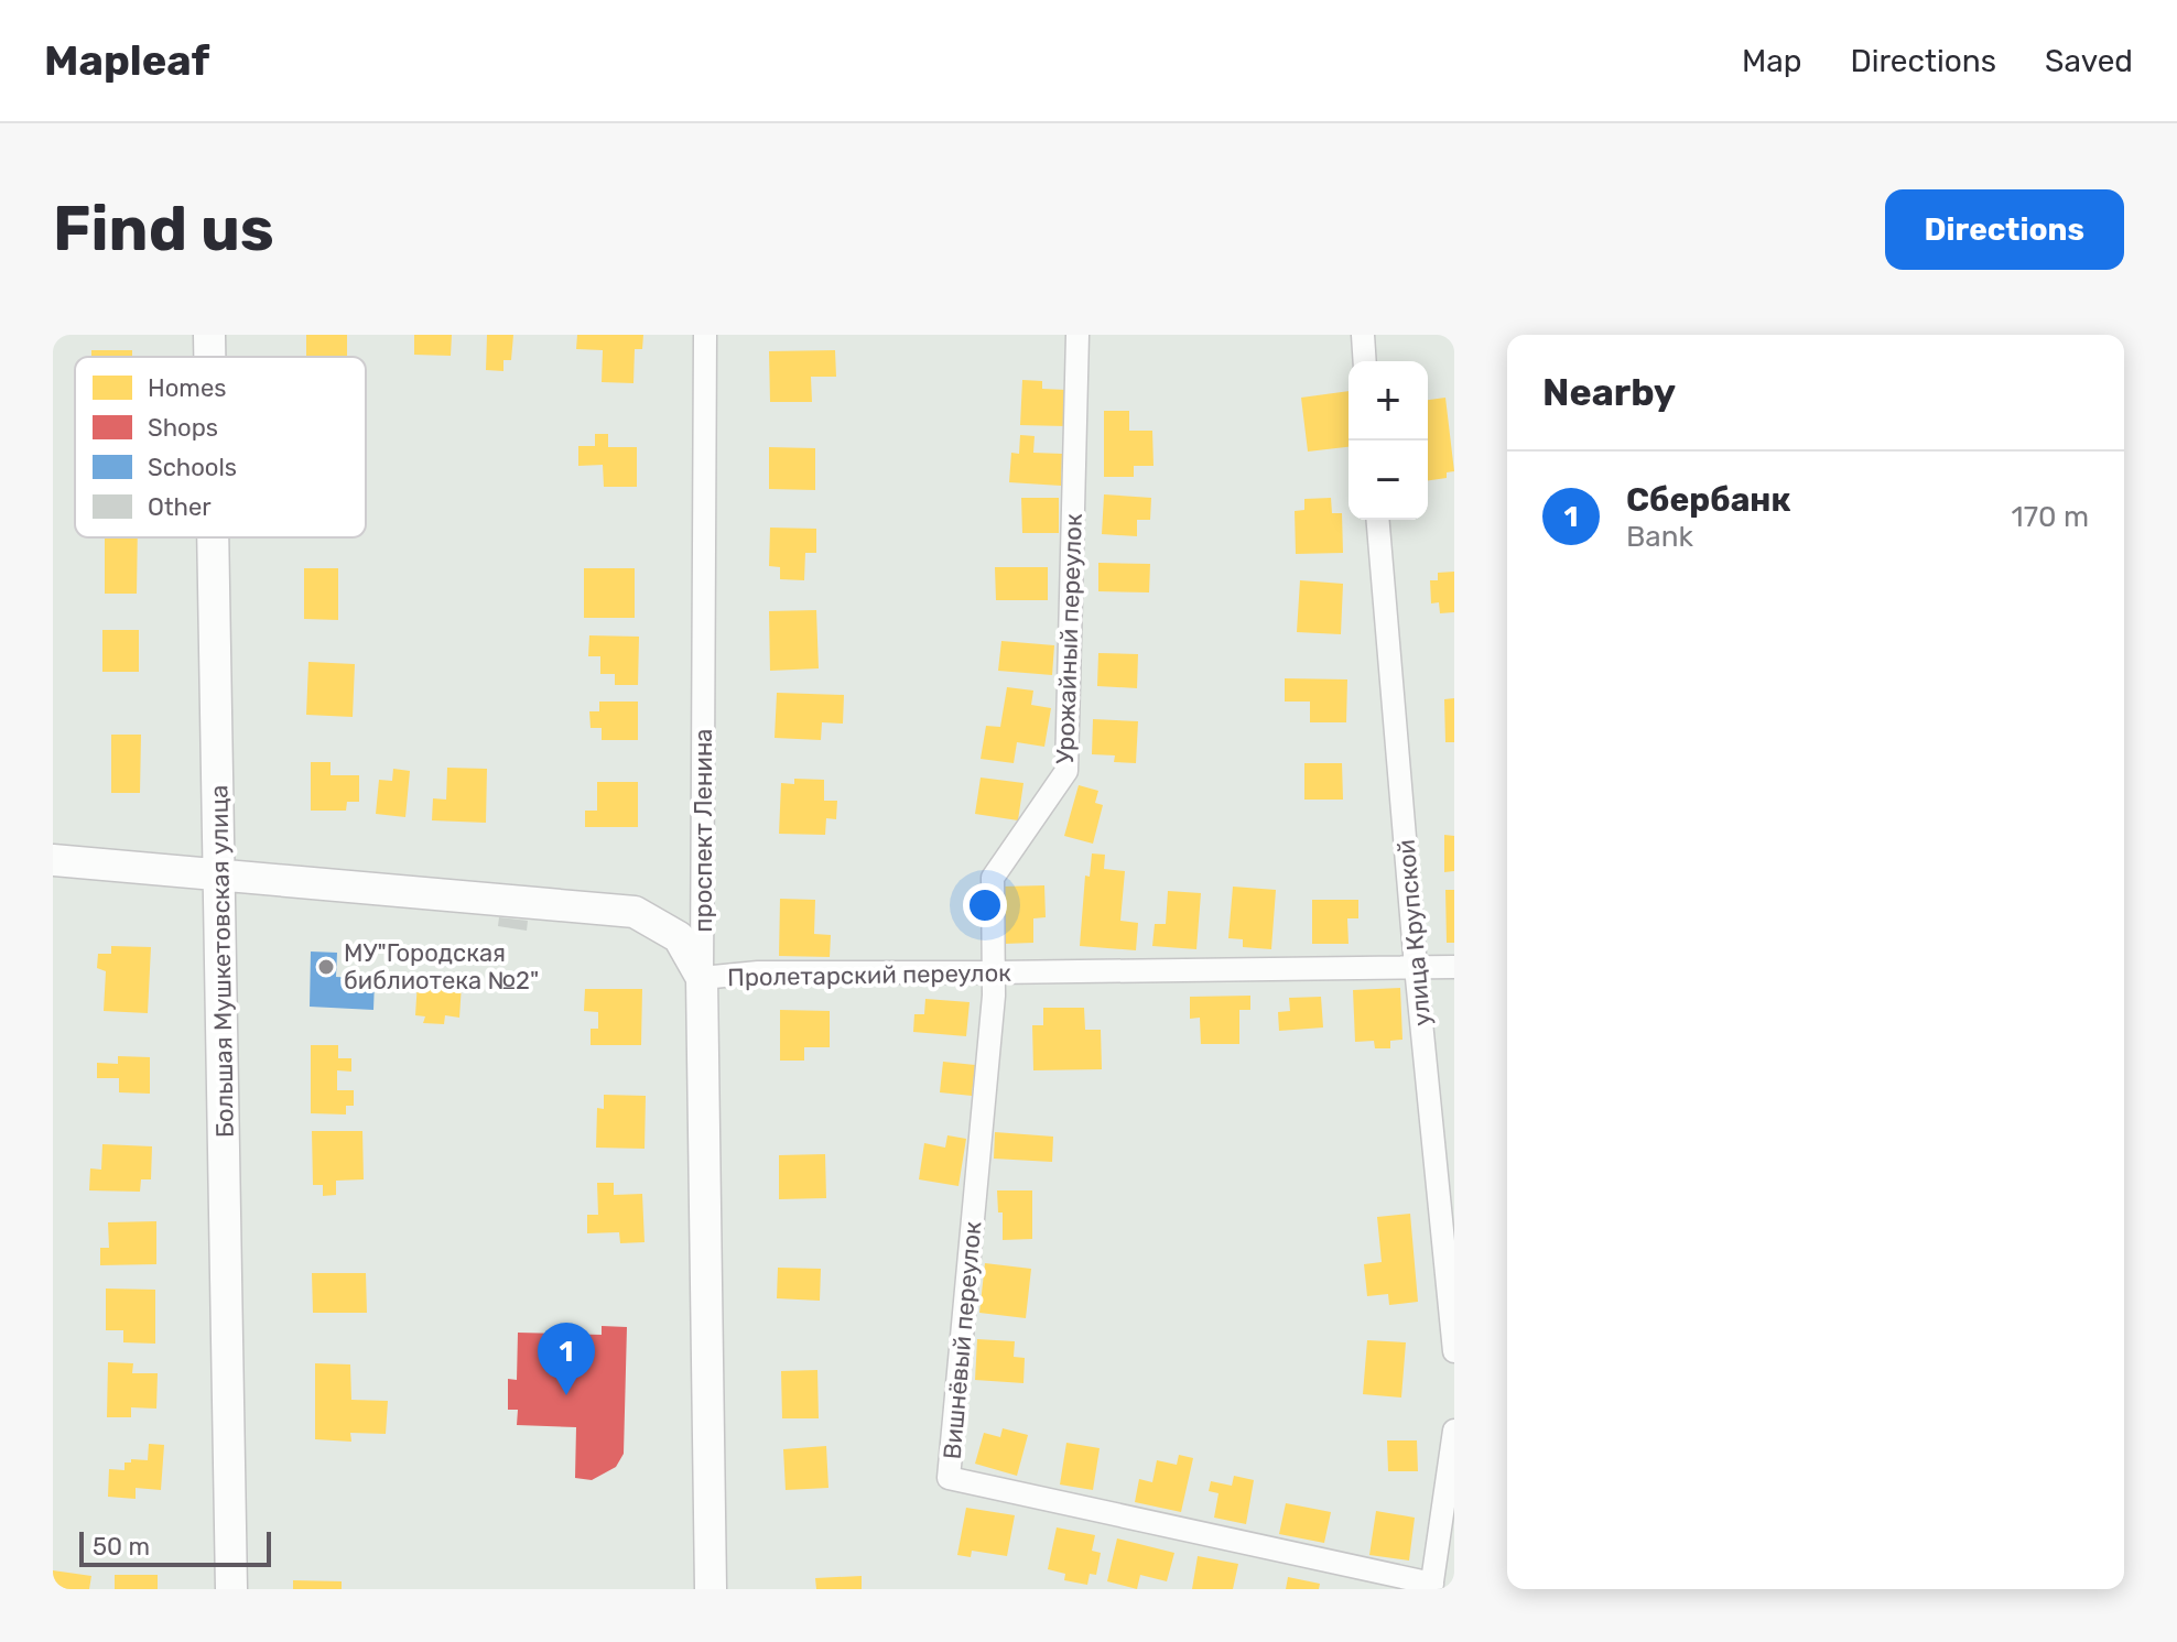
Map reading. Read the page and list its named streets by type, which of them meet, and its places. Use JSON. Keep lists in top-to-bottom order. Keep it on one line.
{"streets":{"main road":["проспект Ленина","Большая Мушкетовская улица","Пролетарский переулок"],"street":["Урожайный переулок","улица Крупской","Вишнёвый переулок"]},"crossings":[["Урожайный переулок","Пролетарский переулок"],["Урожайный переулок","Вишнёвый переулок"],["проспект Ленина","Пролетарский переулок"],["улица Крупской","Пролетарский переулок"],["Большая Мушкетовская улица","Пролетарский переулок"],["Пролетарский переулок","Вишнёвый переулок"]],"places":["МУ\"Городская библиотека №2\""],"legend":["Homes","Shops","Schools","Other"],"scale_bar":"50 m","page":{"header":"Mapleaf","nav":["Map","Directions","Saved"],"buttons":"Directions","title":"Find us","heading":"Nearby","map_buttons":["+","−"],"list":[{"mark":"1","name":"Сбербанк","note":"Bank","value":"170 m"}],"pins":"1","scale":"50 m"}}
